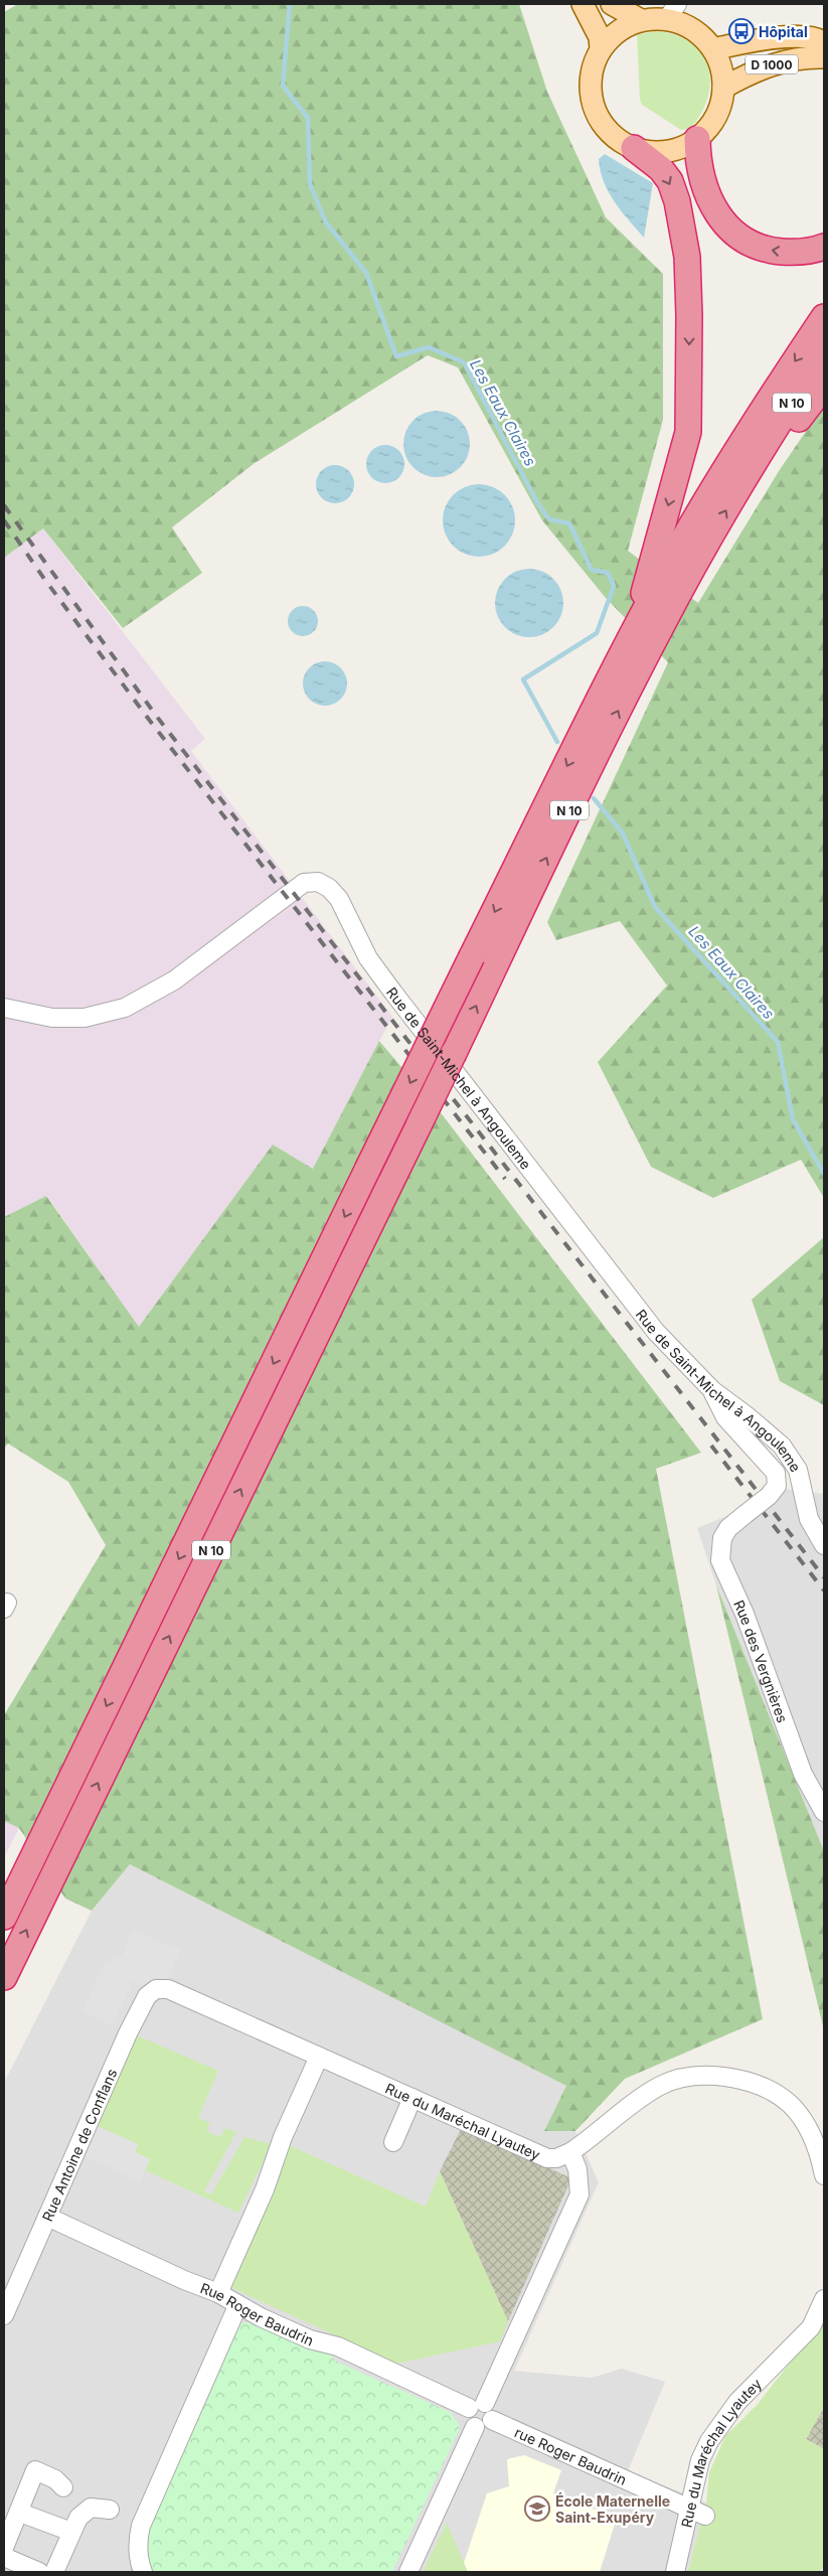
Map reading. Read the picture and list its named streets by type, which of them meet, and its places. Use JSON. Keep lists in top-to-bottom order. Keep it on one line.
{"streets":{"highway":["N 10"],"main road":["D 1000"],"street":["Rue de Saint-Michel à Angouleme","Rue des Vergnières","Rue du Maréchal Lyautey","Rue Antoine de Conflans","Rue Roger Baudrin","rue Roger Baudrin"]},"crossings":[["Rue de Saint-Michel à Angouleme","Rue des Vergnières"],["Rue du Maréchal Lyautey","Rue Antoine de Conflans"],["Rue du Maréchal Lyautey","rue Roger Baudrin"],["Rue Antoine de Conflans","Rue Roger Baudrin"]],"water":["Les Eaux Claires"],"places":{"bus stop":["Hôpital"],"school or university":["École Maternelle Saint-Exupéry"]}}
